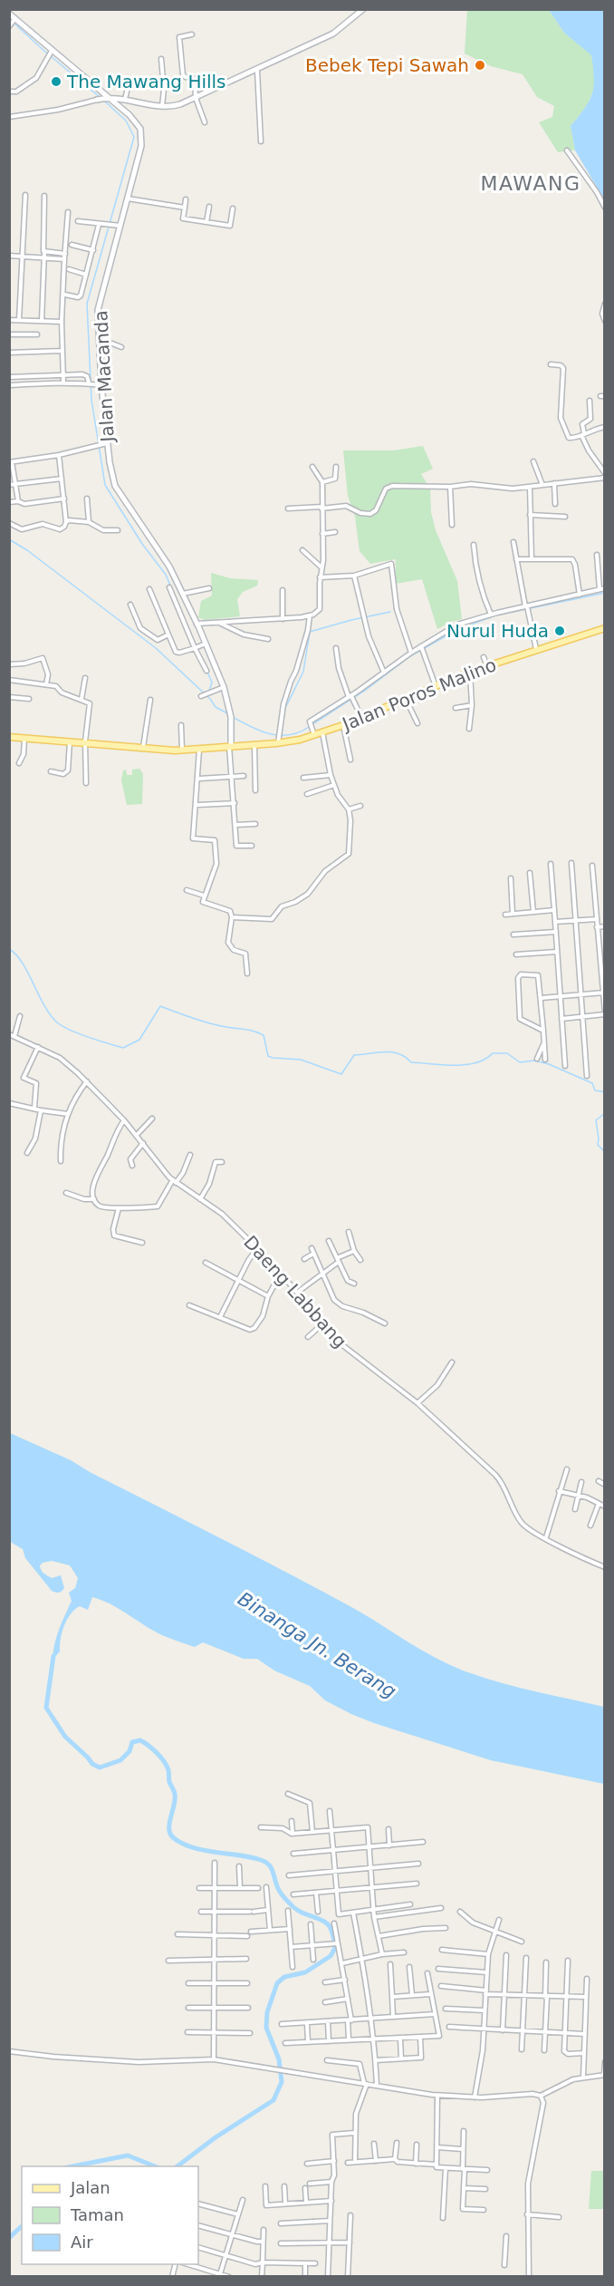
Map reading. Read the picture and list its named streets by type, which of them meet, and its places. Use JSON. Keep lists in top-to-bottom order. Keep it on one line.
{"streets":{"main road":["Jalan Poros Malino"],"street":["Jalan Macanda","Daeng Labbang"]},"crossings":[["Jalan Macanda","Jalan Poros Malino"]],"districts":["MAWANG"],"water":["Binanga Jn. Berang"],"places":["Bebek Tepi Sawah","The Mawang Hills","Nurul Huda"],"legend":["Jalan","Taman","Air"]}
